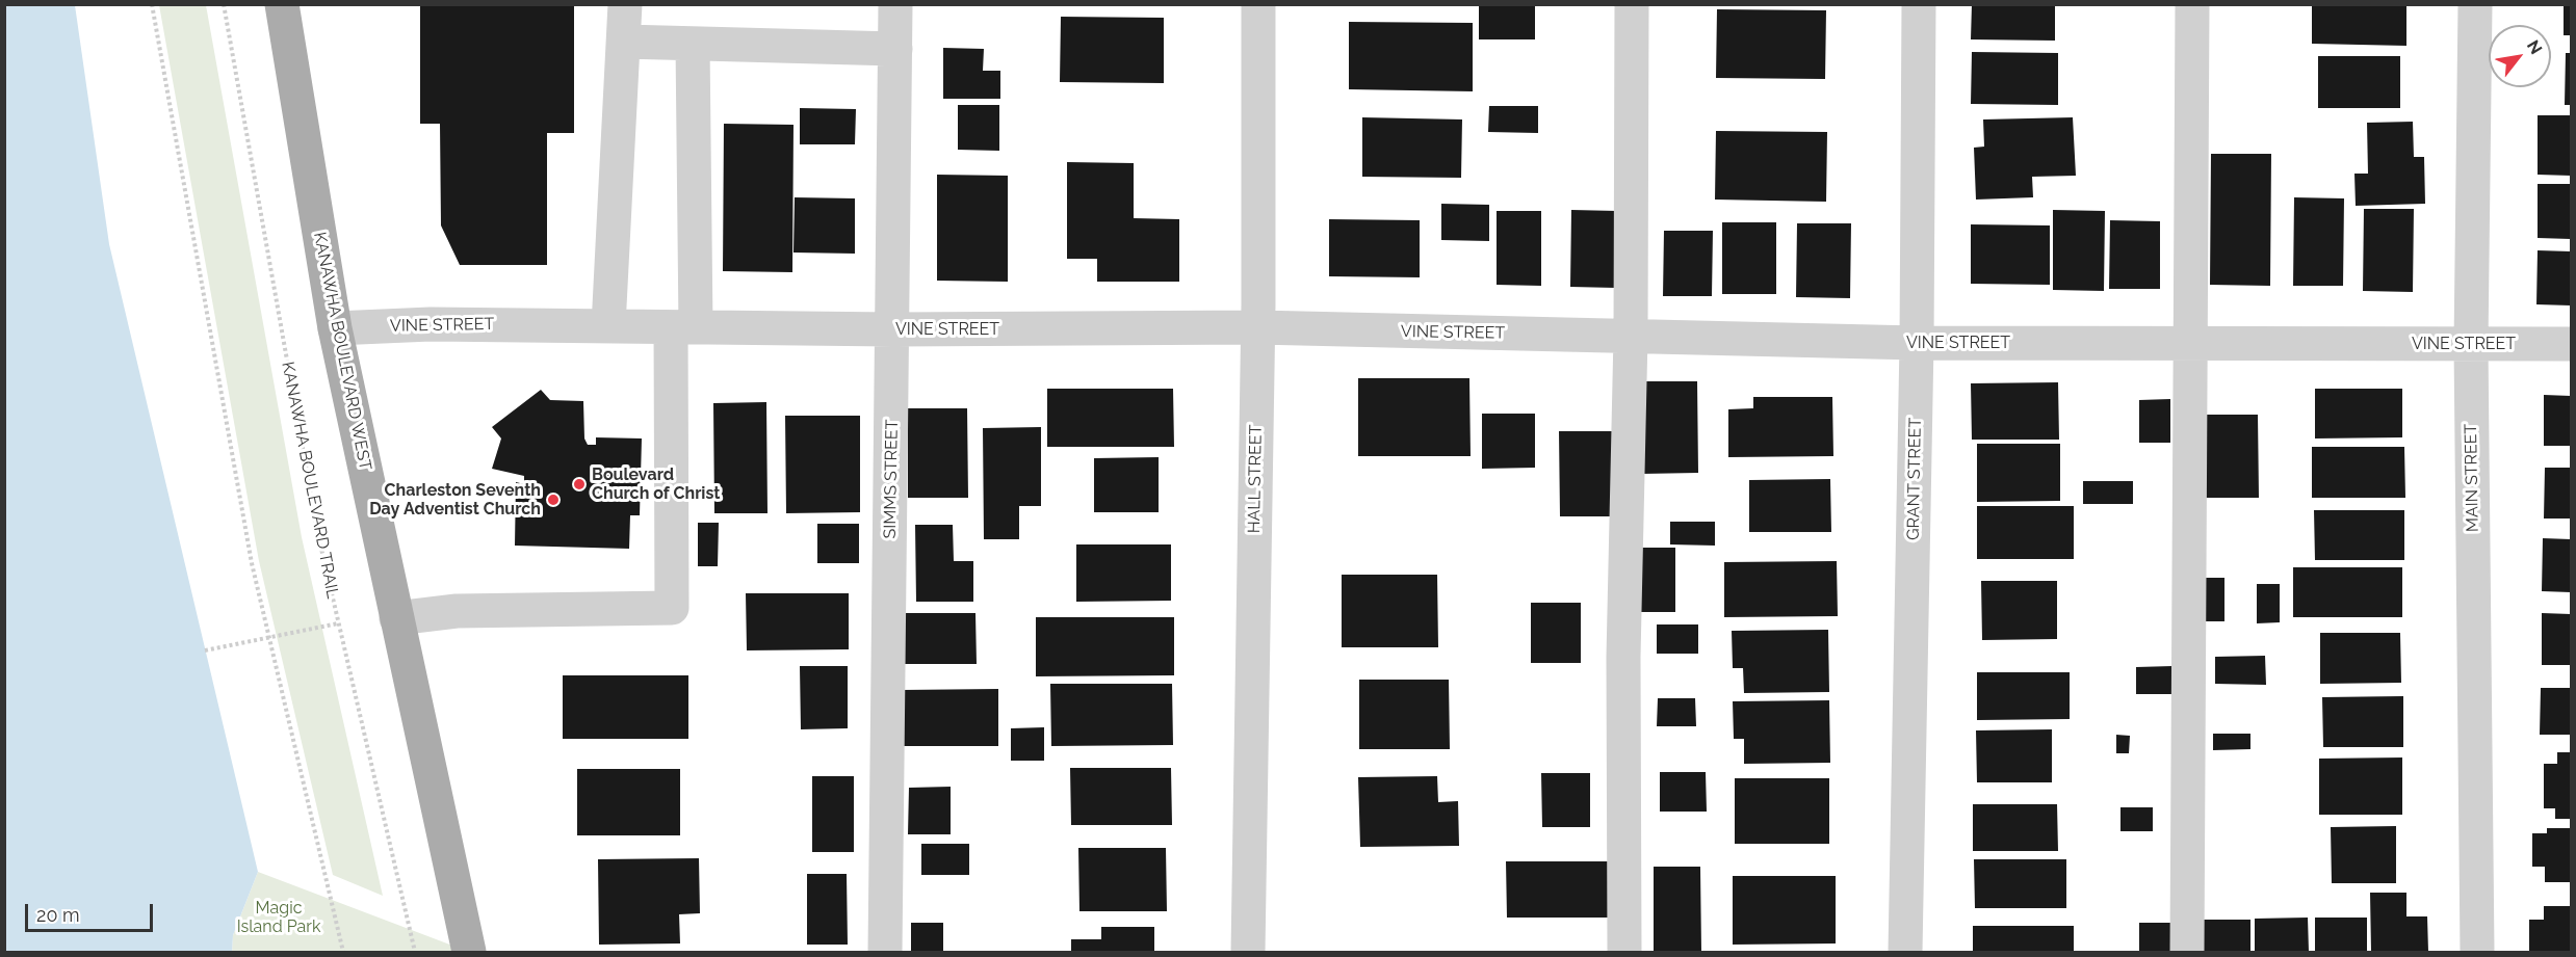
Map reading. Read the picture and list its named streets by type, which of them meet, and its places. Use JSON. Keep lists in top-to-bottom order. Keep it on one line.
{"streets":{"main road":["KANAWHA BOULEVARD WEST"],"street":["VINE STREET","MAIN STREET","SIMMS STREET","HALL STREET","GRANT STREET"],"path":["KANAWHA BOULEVARD TRAIL"]},"crossings":[["VINE STREET","KANAWHA BOULEVARD WEST"],["VINE STREET","MAIN STREET"],["VINE STREET","SIMMS STREET"],["VINE STREET","HALL STREET"],["VINE STREET","GRANT STREET"]],"parks":["Magic Island Park"],"places":["Boulevard Church of Christ","Charleston Seventh Day Adventist Church"],"scale_bar":"20 m","north":"top right"}
